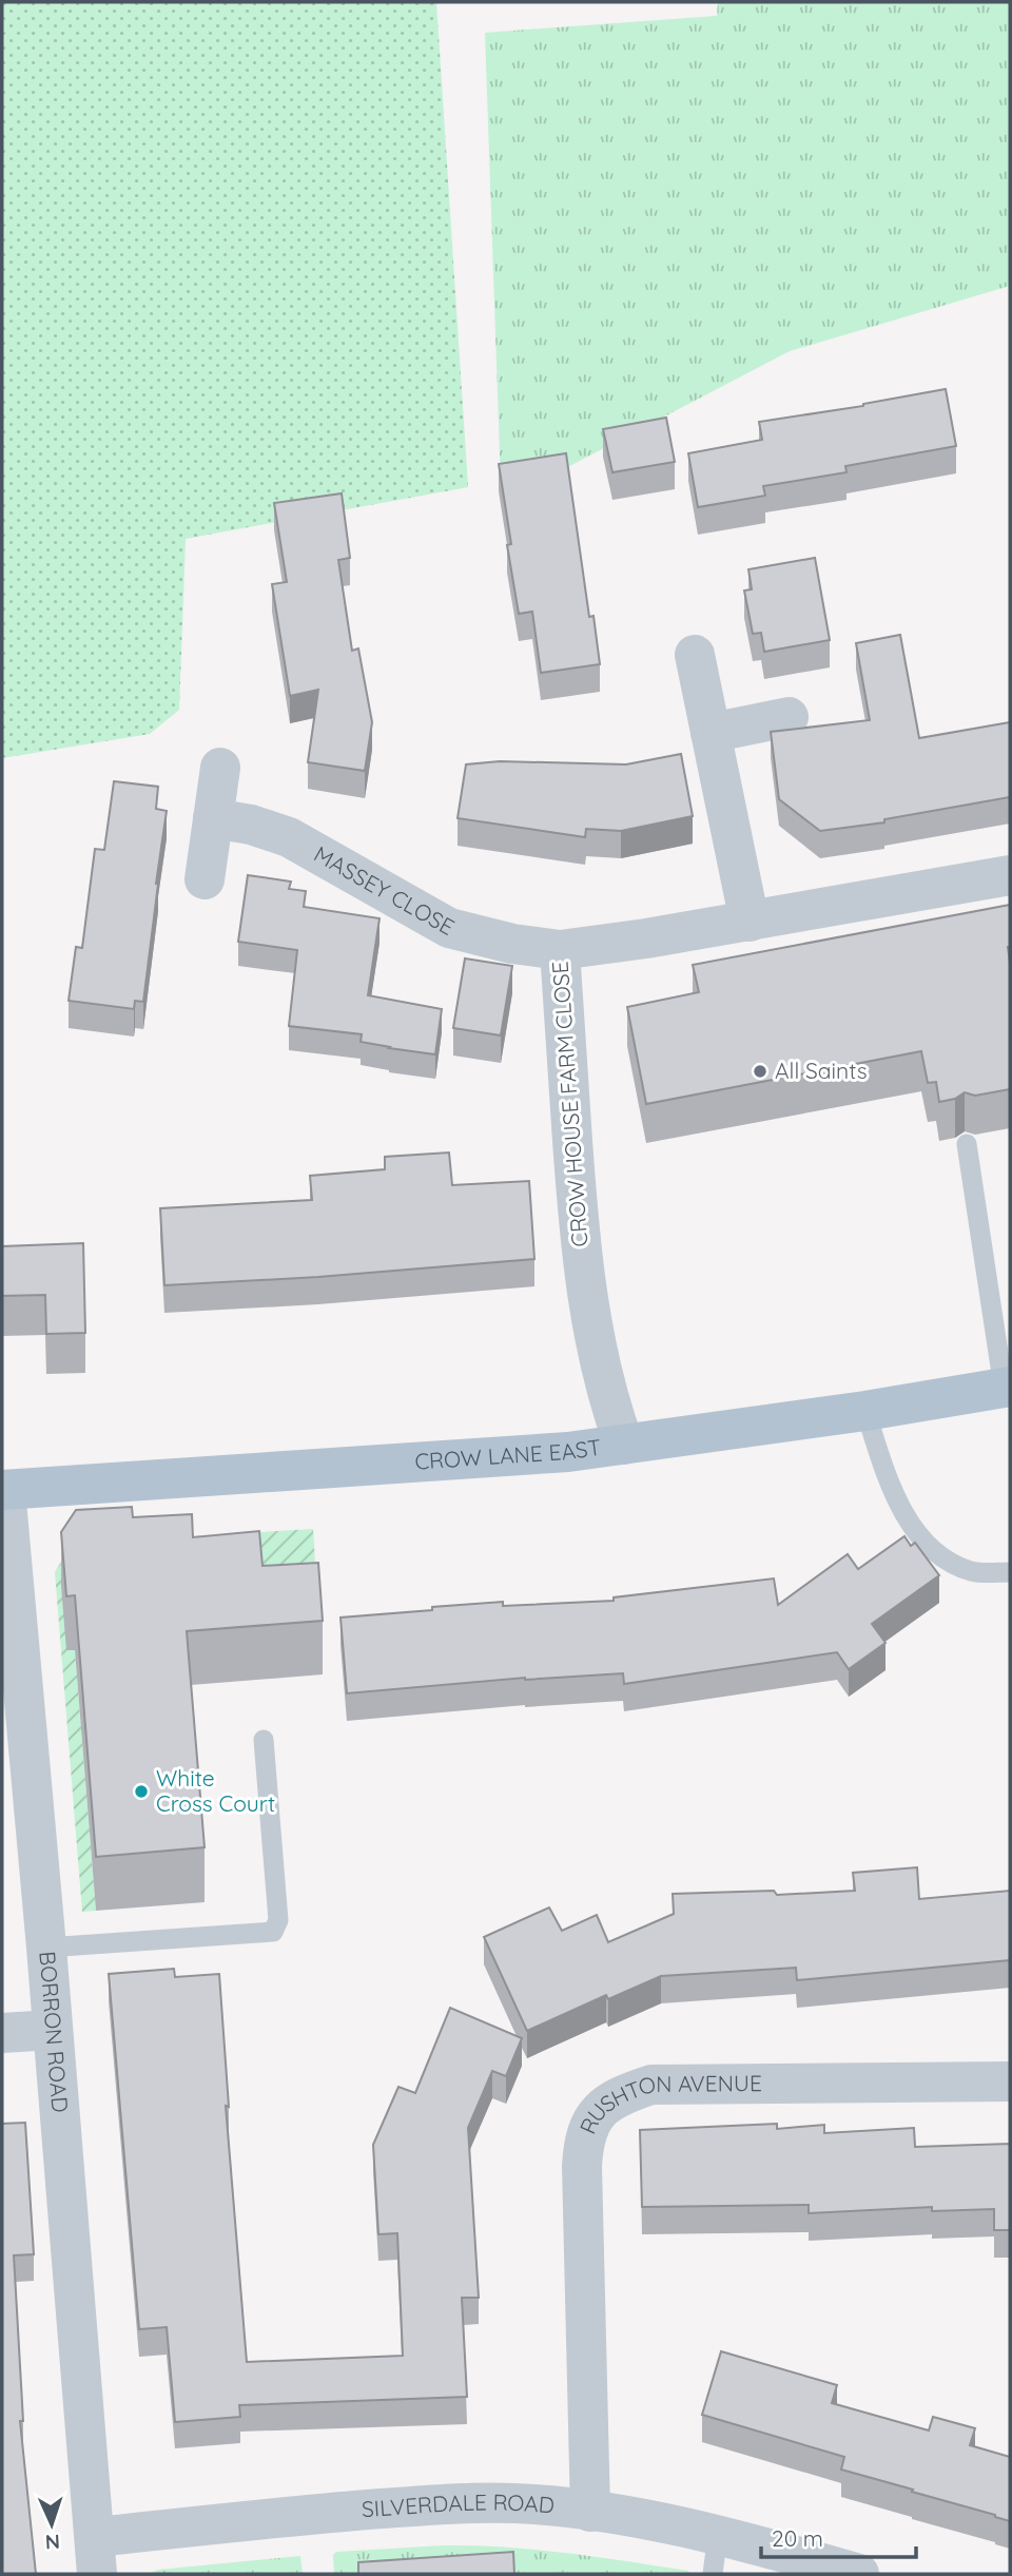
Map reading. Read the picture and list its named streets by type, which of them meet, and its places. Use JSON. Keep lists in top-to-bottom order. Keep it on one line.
{"streets":{"main road":["CROW LANE EAST"],"street":["MASSEY CLOSE","CROW HOUSE FARM CLOSE","BORRON ROAD","RUSHTON AVENUE","SILVERDALE ROAD"]},"crossings":[["MASSEY CLOSE","CROW HOUSE FARM CLOSE"],["CROW HOUSE FARM CLOSE","CROW LANE EAST"],["CROW LANE EAST","BORRON ROAD"],["BORRON ROAD","SILVERDALE ROAD"],["RUSHTON AVENUE","SILVERDALE ROAD"]],"places":["All Saints","White Cross Court"],"scale_bar":"20 m","north":"bottom"}
